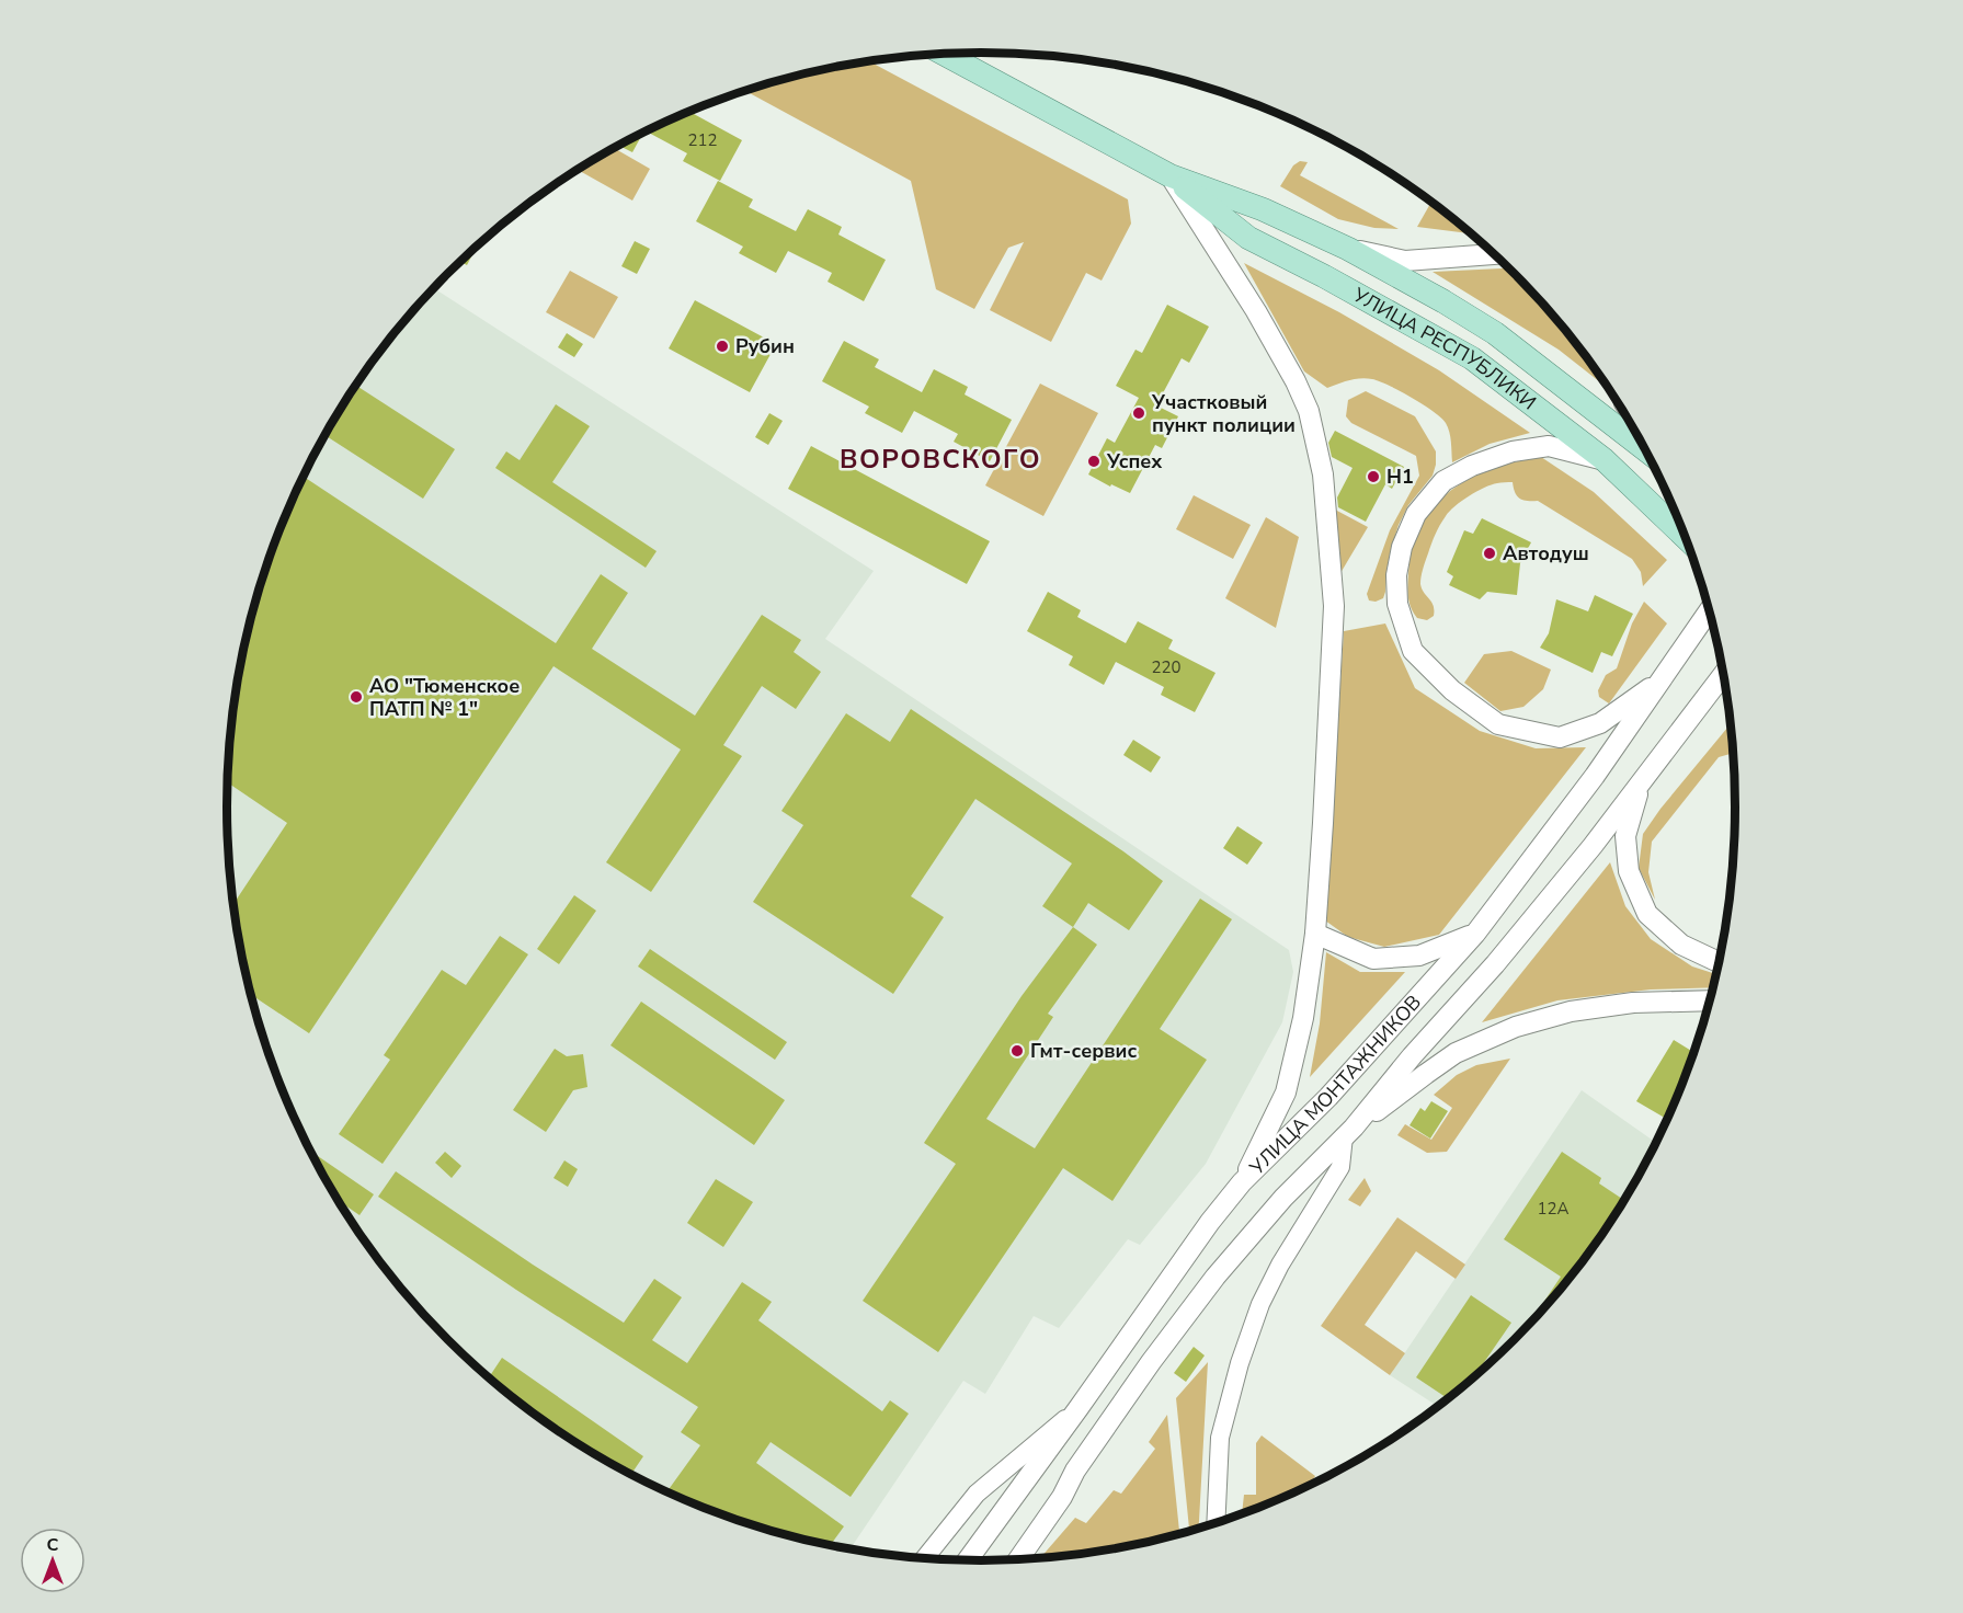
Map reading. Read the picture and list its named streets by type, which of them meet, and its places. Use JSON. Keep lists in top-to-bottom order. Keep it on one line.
{"streets":{"main road":["УЛИЦА РЕСПУБЛИКИ","УЛИЦА МОНТАЖНИКОВ"]},"districts":["ВОРОВСКОГО"],"places":["Рубин","Участковый пункт полиции","Успех","Н1","Автодуш","АО \"Тюменское ПАТП № 1\"","Гмт-сервис"],"house_numbers":["212","220","12А"],"north":"top"}
